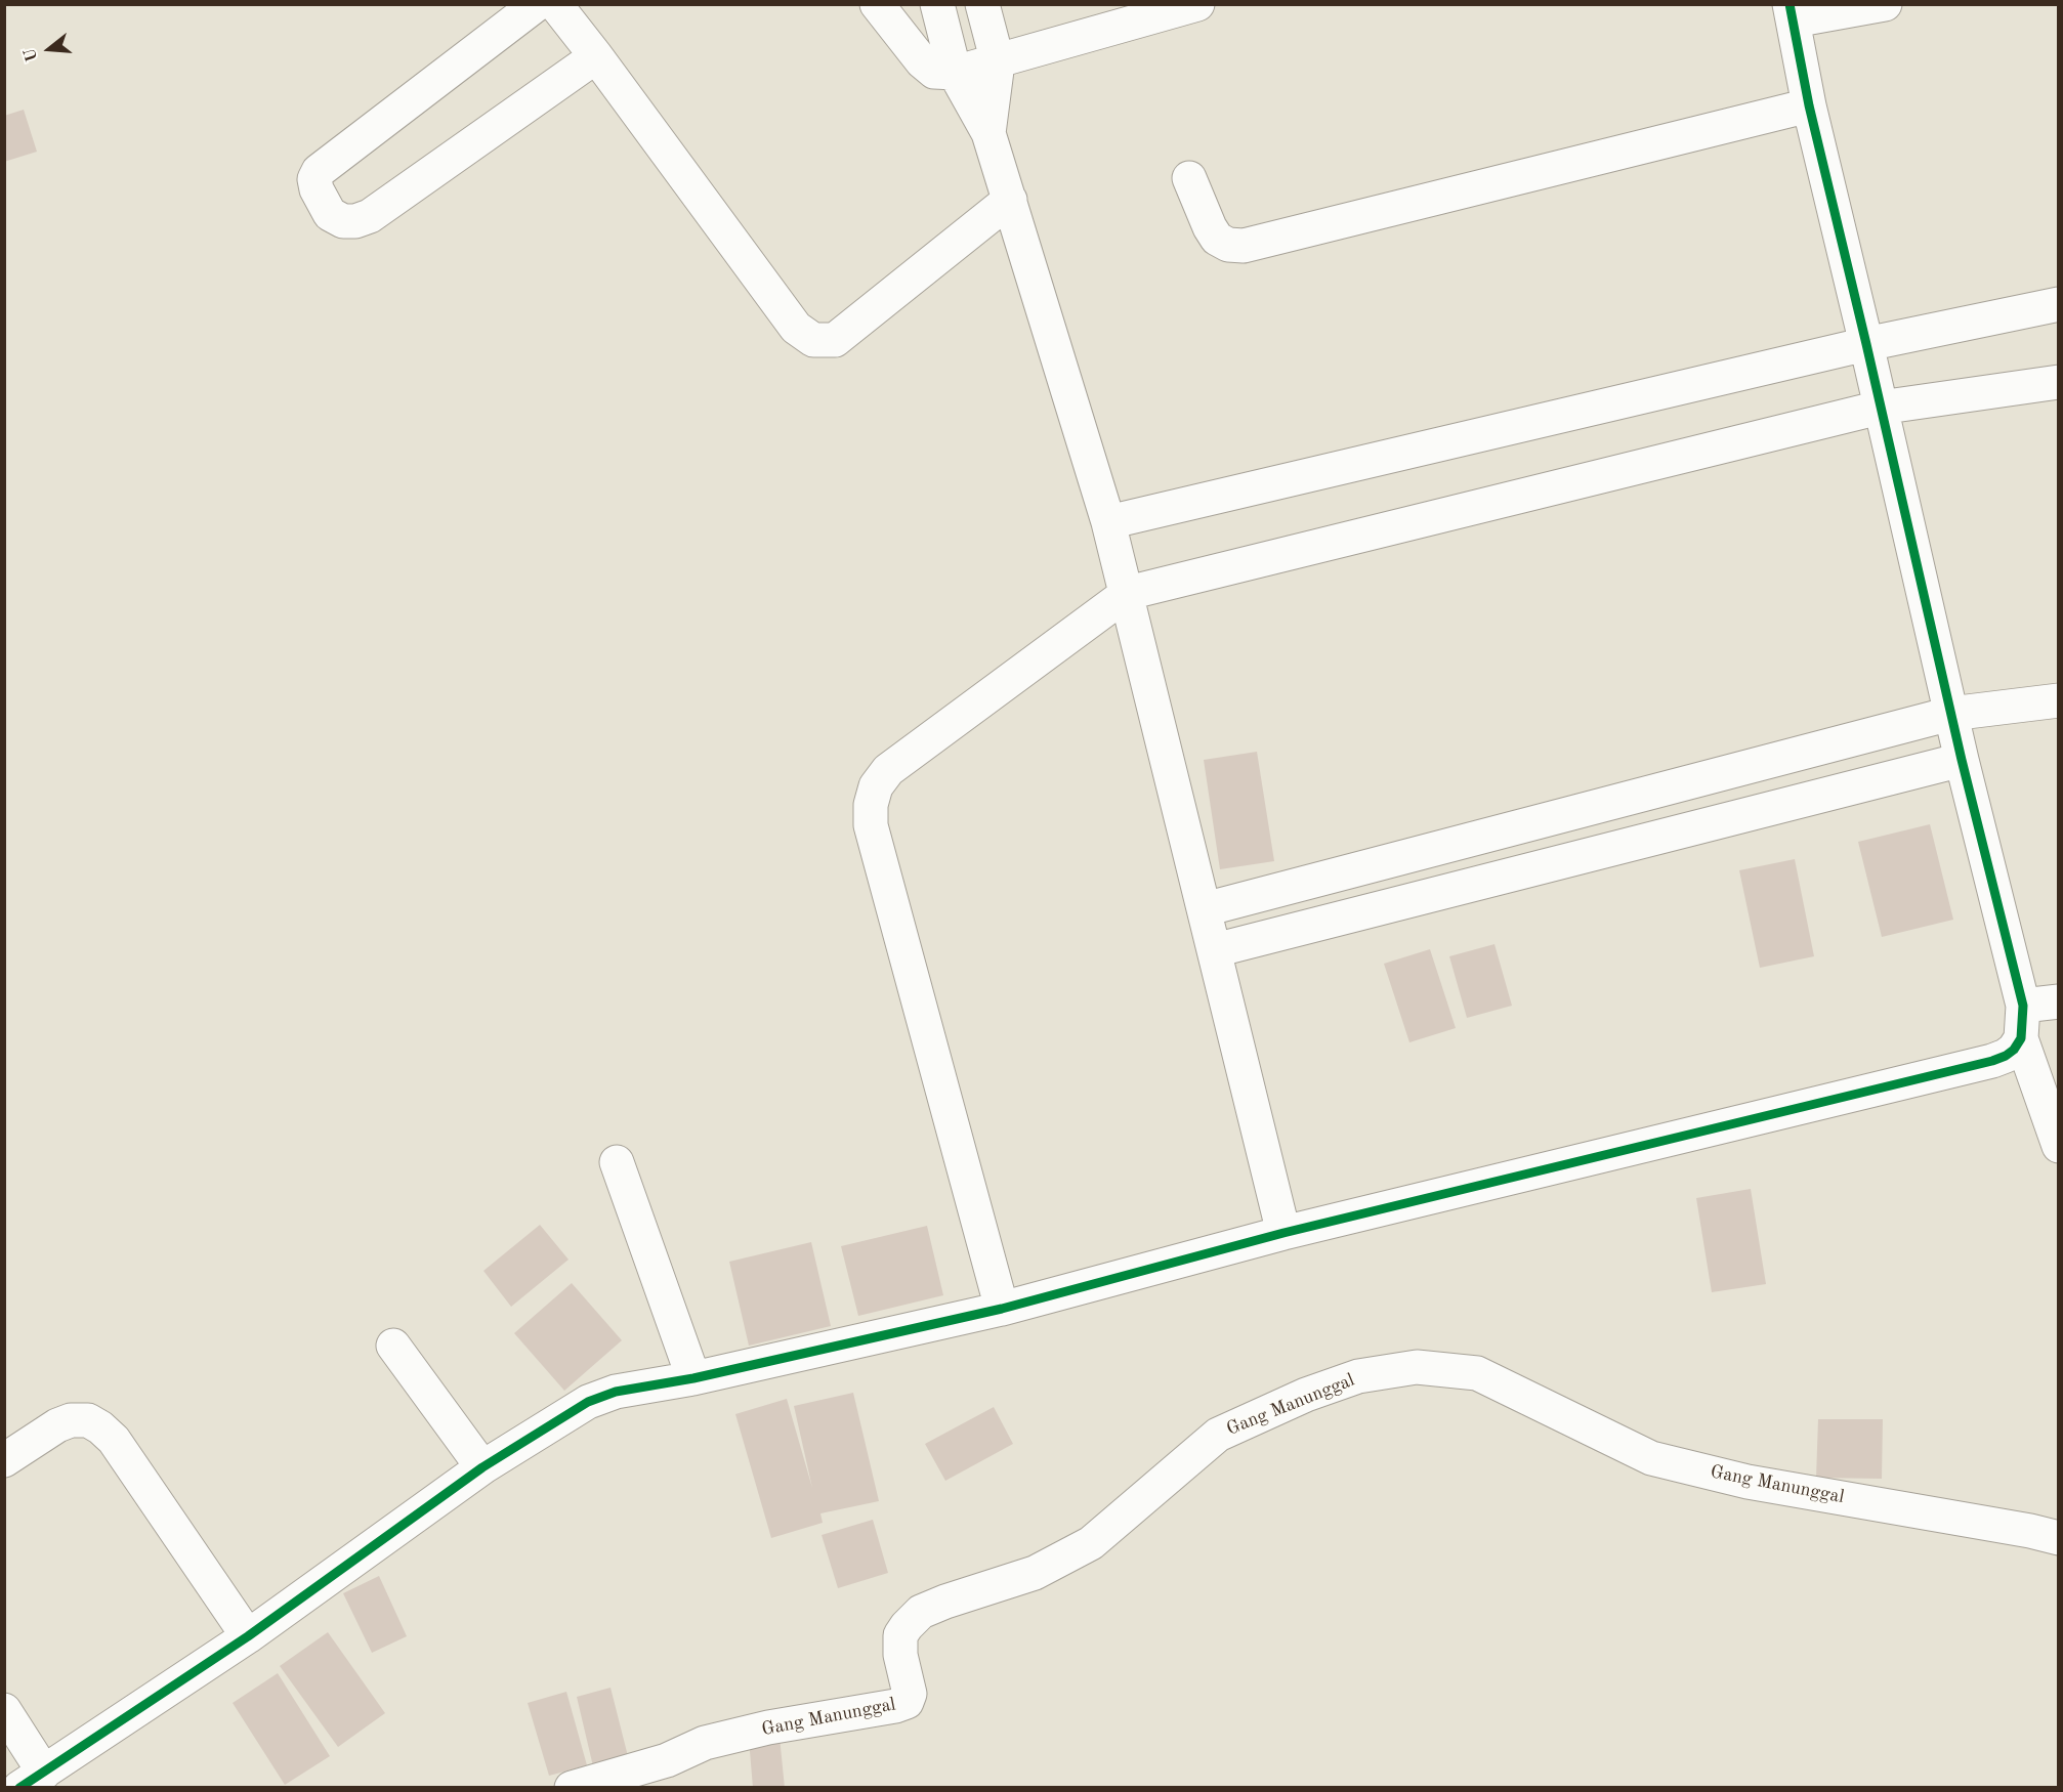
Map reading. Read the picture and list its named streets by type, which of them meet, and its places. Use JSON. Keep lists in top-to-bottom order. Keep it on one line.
{"streets":{"street":["Gang Manunggal"]},"north":"left"}
